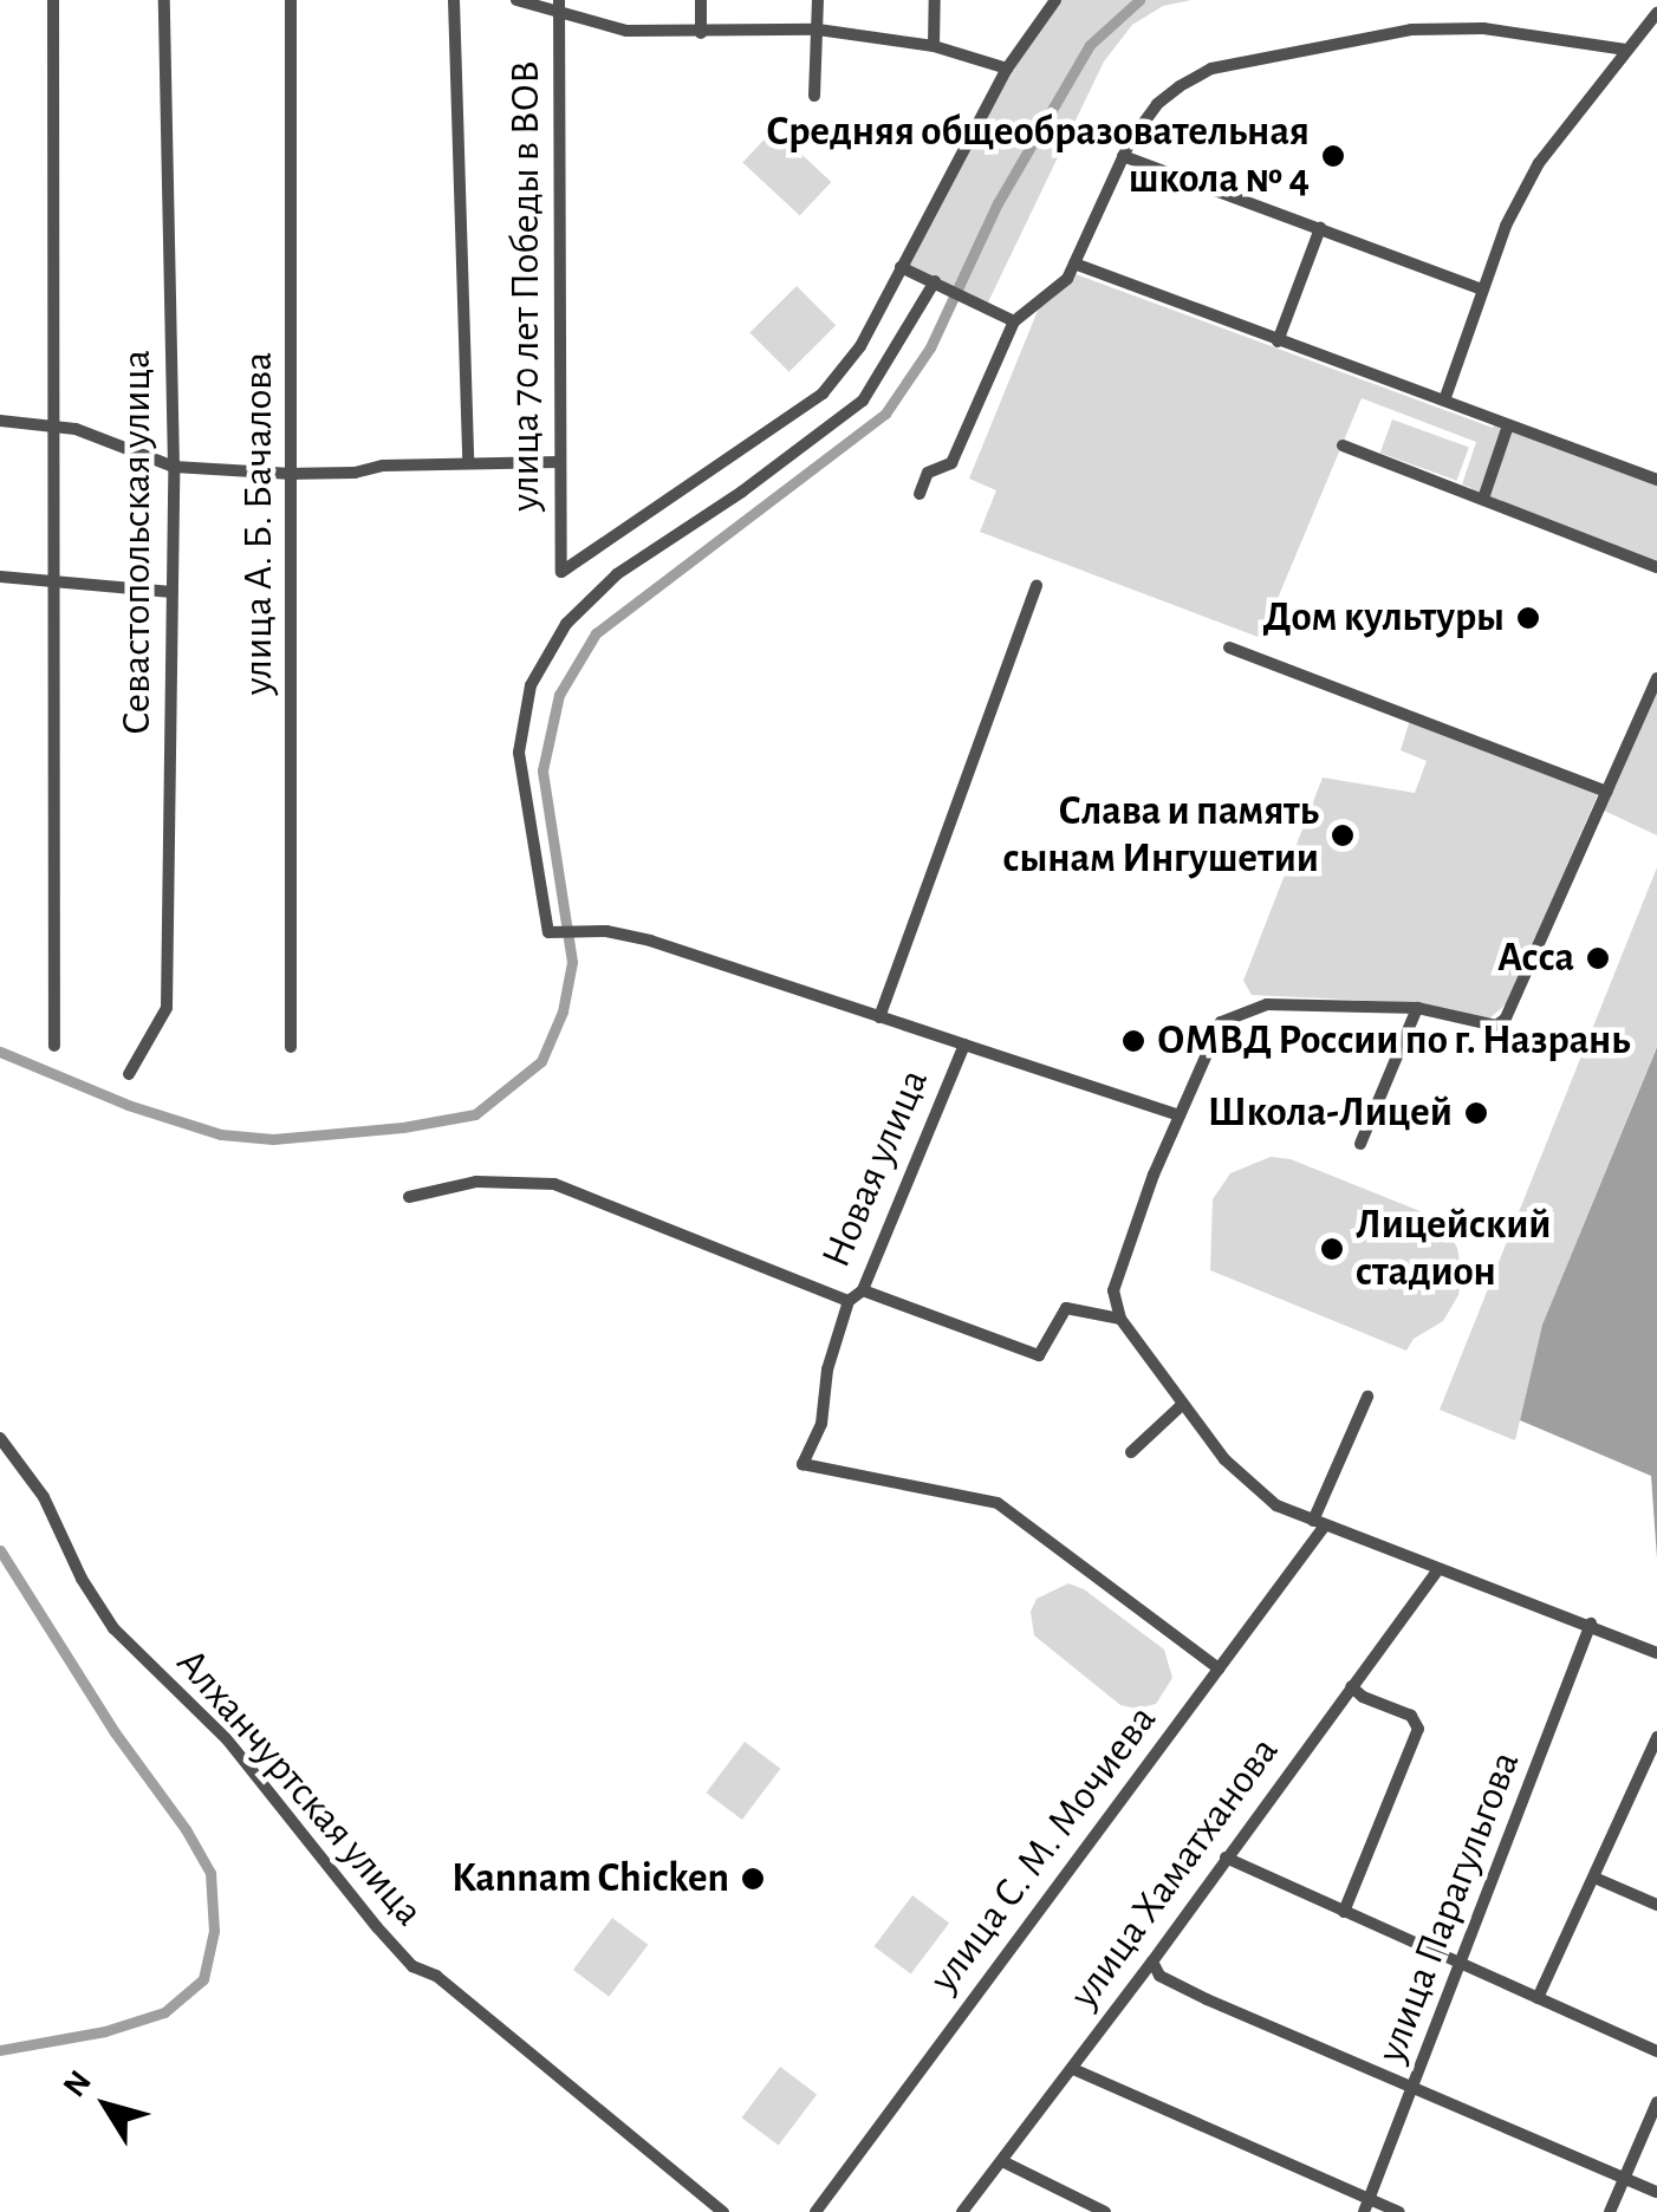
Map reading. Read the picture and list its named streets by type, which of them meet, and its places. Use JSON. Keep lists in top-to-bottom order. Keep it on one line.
{"streets":{"street":["улица 70 лет Победы в ВОВ","улица А. Б. Бачалова","Севастопольская улица","Новая улица","Алханчуртская улица","улица С. М. Мочиева","улица Хаматханова","улица Парагульгова"]},"crossings":[["Новая улица","улица С. М. Мочиева"]],"places":["Средняя общеобразовательная школа № 4","Дом культуры","Слава и память сынам Ингушетии","Асса","ОМВД России по г. Назрань","Школа-Лицей","Лицейский стадион","Kannam Chicken"],"north":"top left"}
